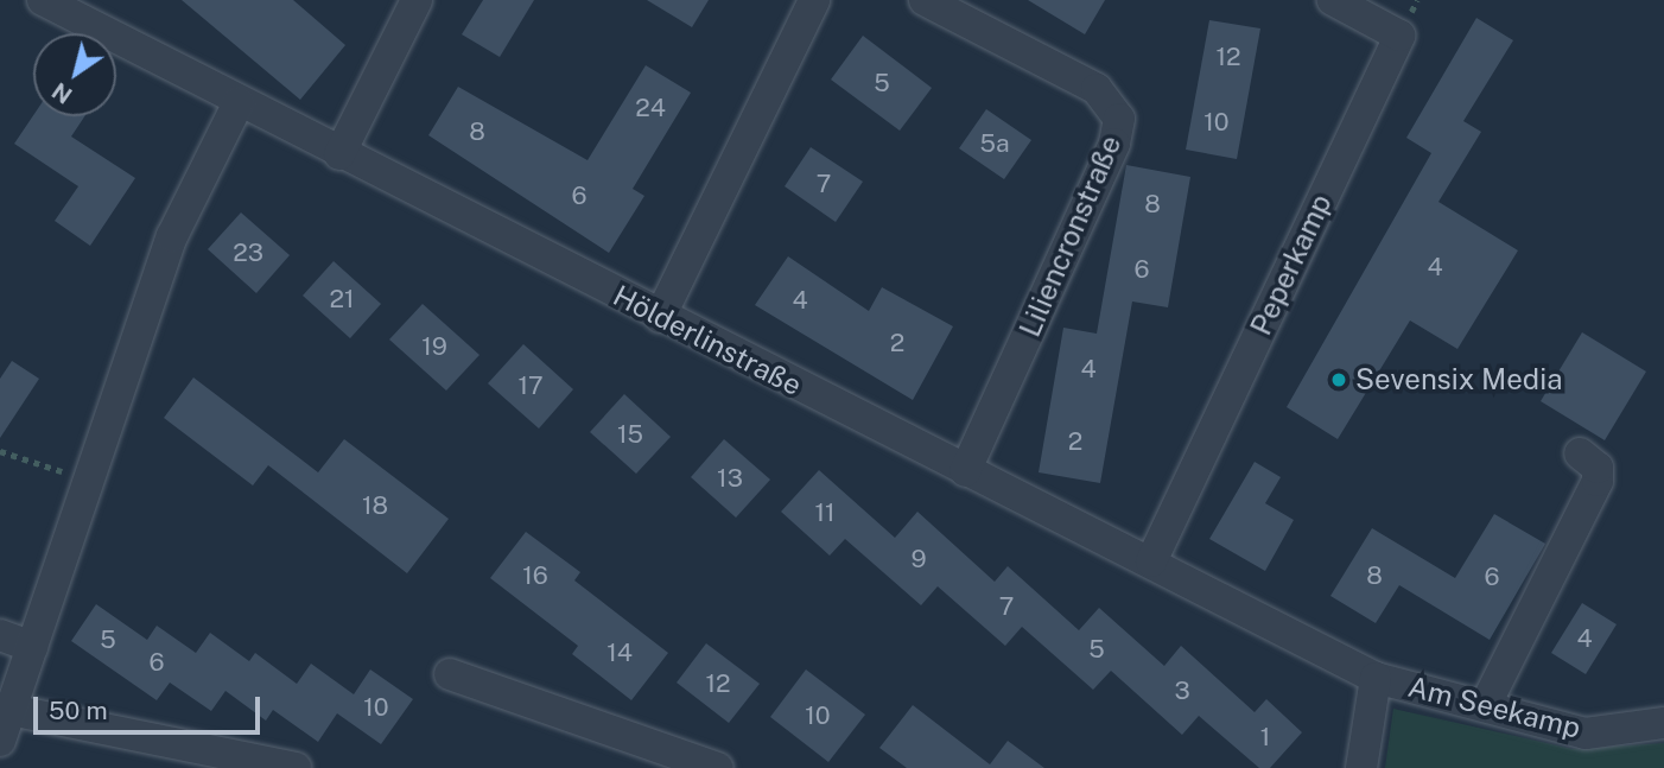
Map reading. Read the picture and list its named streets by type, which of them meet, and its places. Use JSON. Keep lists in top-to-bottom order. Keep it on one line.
{"streets":{"street":["Liliencronstraße","Peperkamp","Hölderlinstraße","Am Seekamp"]},"crossings":[["Liliencronstraße","Hölderlinstraße"],["Peperkamp","Hölderlinstraße"],["Hölderlinstraße","Am Seekamp"]],"places":["Sevensix Media"],"house_numbers":["12","5","24","10","8","5a","7","6","8","23","4","6","21","4","2","19","4","17","15","2","13","18","11","9","16","8","6","7","4","5","5","14","6","12","3","10","10","1"],"scale_bar":"50 m","north":"bottom left"}
